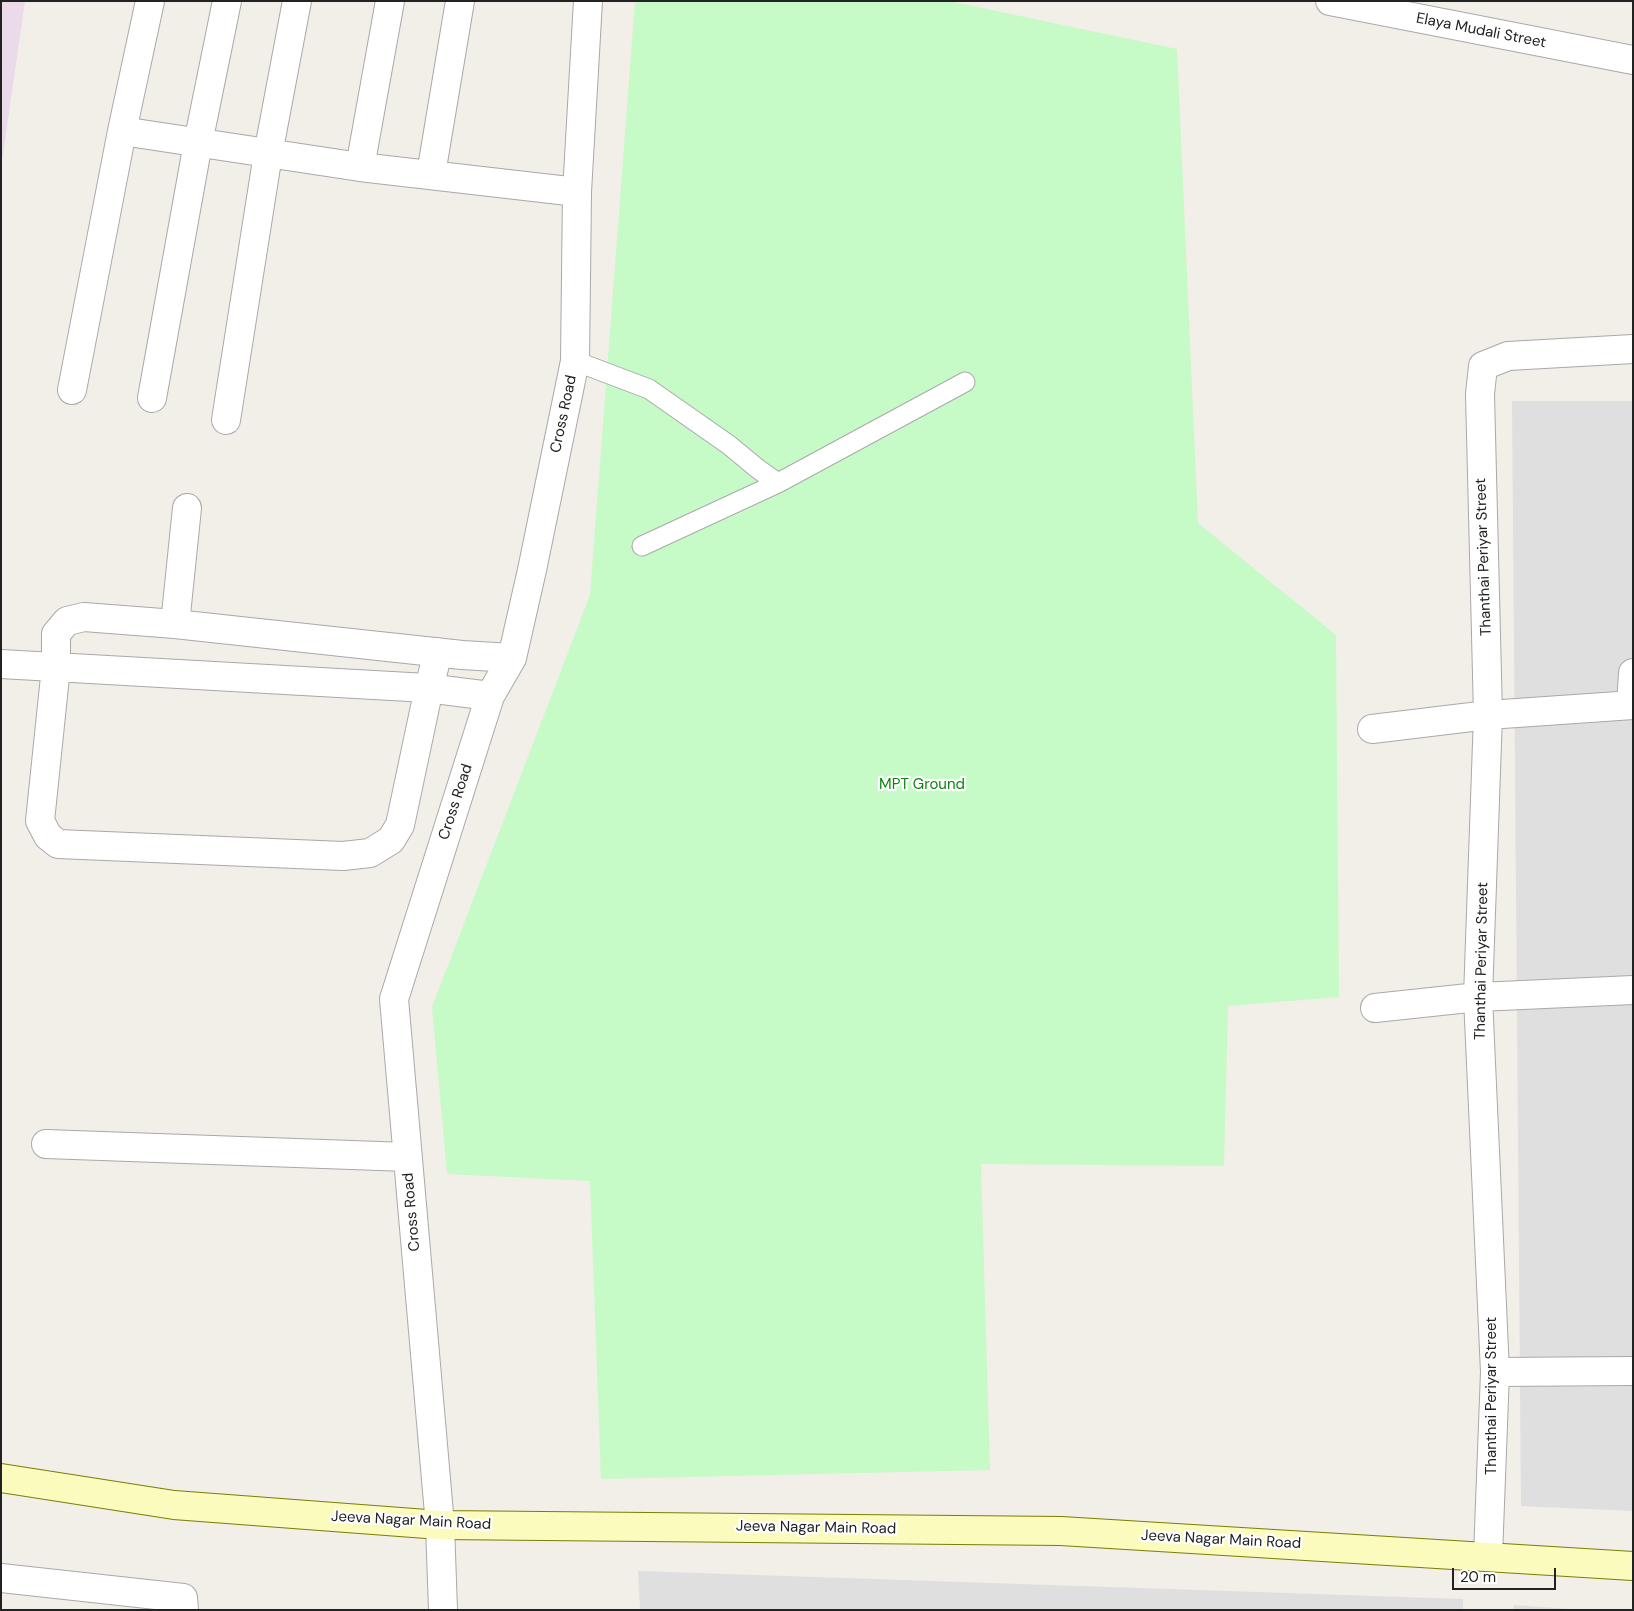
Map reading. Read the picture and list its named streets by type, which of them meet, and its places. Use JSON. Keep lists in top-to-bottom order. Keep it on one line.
{"streets":{"street":["Elaya Mudali Street","Cross Road","Thanthai Periyar Street","Jeeva Nagar Main Road"]},"crossings":[["Cross Road","Jeeva Nagar Main Road"],["Thanthai Periyar Street","Jeeva Nagar Main Road"]],"parks":["MPT Ground"],"scale_bar":"20 m"}
